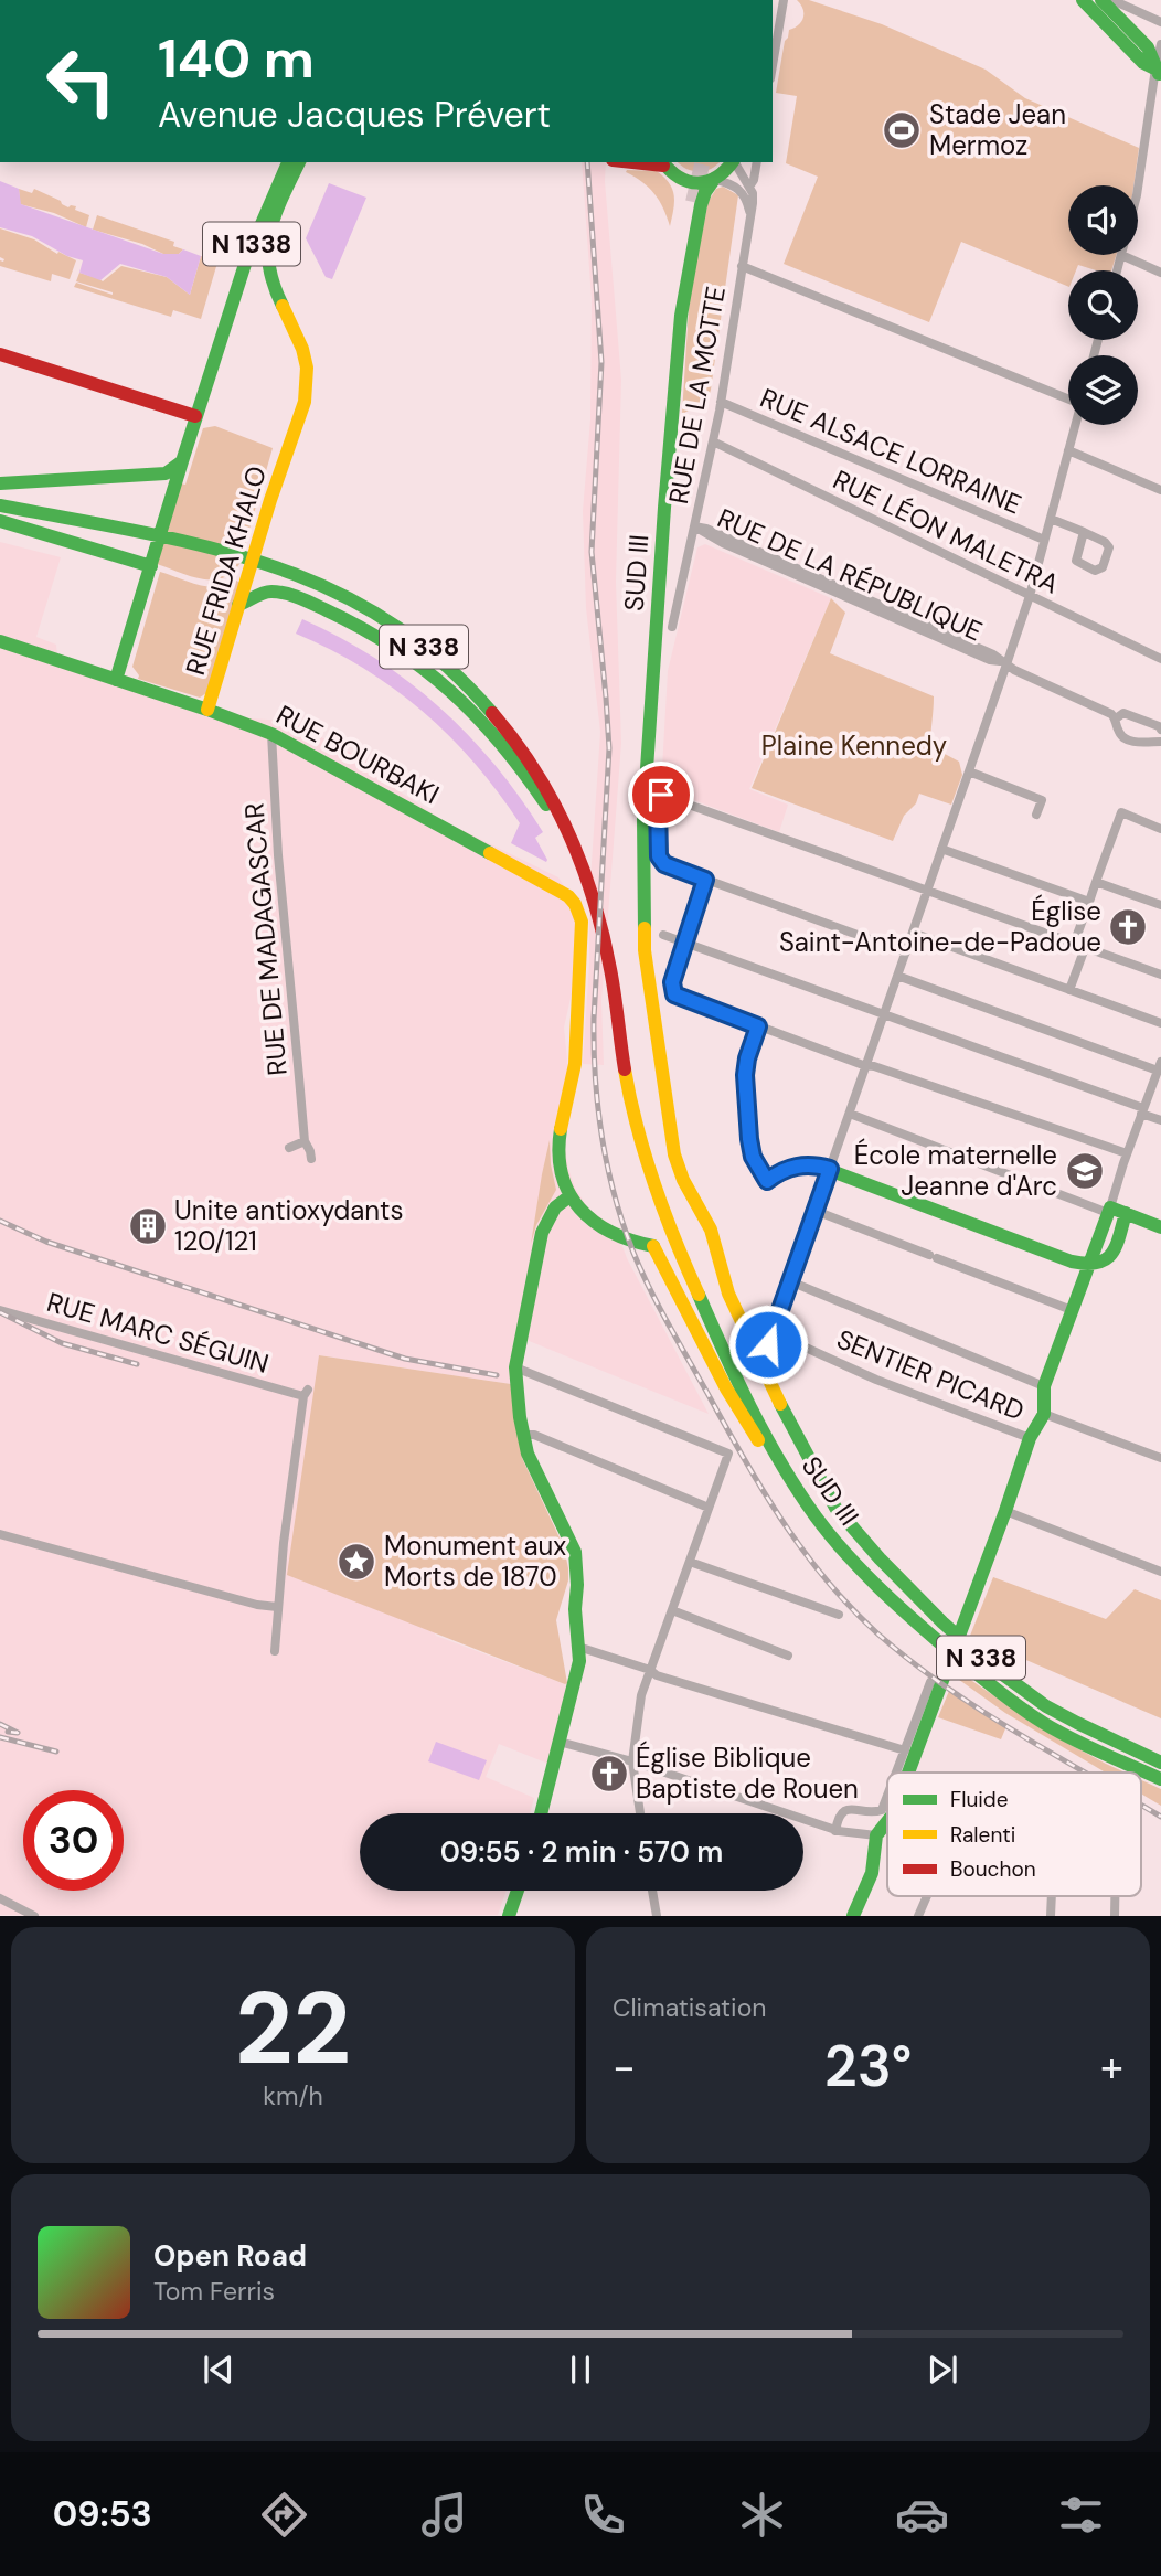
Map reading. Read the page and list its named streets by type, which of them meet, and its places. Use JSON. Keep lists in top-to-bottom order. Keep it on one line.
{"streets":{"main road":["N 1338","RUE FRIDA KHALO","SUD III","N 338","RUE BOURBAKI"],"street":["RUE DE LA MOTTE","RUE ALSACE LORRAINE","RUE LÉON MALETRA","RUE DE LA RÉPUBLIQUE","RUE DE MADAGASCAR","RUE MARC SÉGUIN","SENTIER PICARD"]},"crossings":[["RUE DE LA MOTTE","RUE ALSACE LORRAINE"],["RUE DE LA MOTTE","RUE LÉON MALETRA"],["RUE DE LA MOTTE","RUE DE LA RÉPUBLIQUE"],["RUE FRIDA KHALO","RUE BOURBAKI"],["SUD III","N 338"],["RUE BOURBAKI","RUE DE MADAGASCAR"]],"parks":["Plaine Kennedy"],"places":{"sports":["Stade Jean Mermoz"],"church":["Église Saint-Antoine-de-Padoue","Église Biblique Baptiste de Rouen"],"school or university":["École maternelle Jeanne d'Arc"],"building":["Unite antioxydants 120/121"],"place":["Monument aux Morts de 1870"]},"legend":["Fluide","Ralenti","Bouchon"],"page":{"turn":["140 m","Avenue Jacques Prévert"],"limit":"30","trip":"09:55 · 2 min · 570 m","tile":[["22","km/h"],"Climatisation"],"heat":["−","23°","+"],"song":["Open Road","Tom Ferris"],"tabs":"09:53"}}
